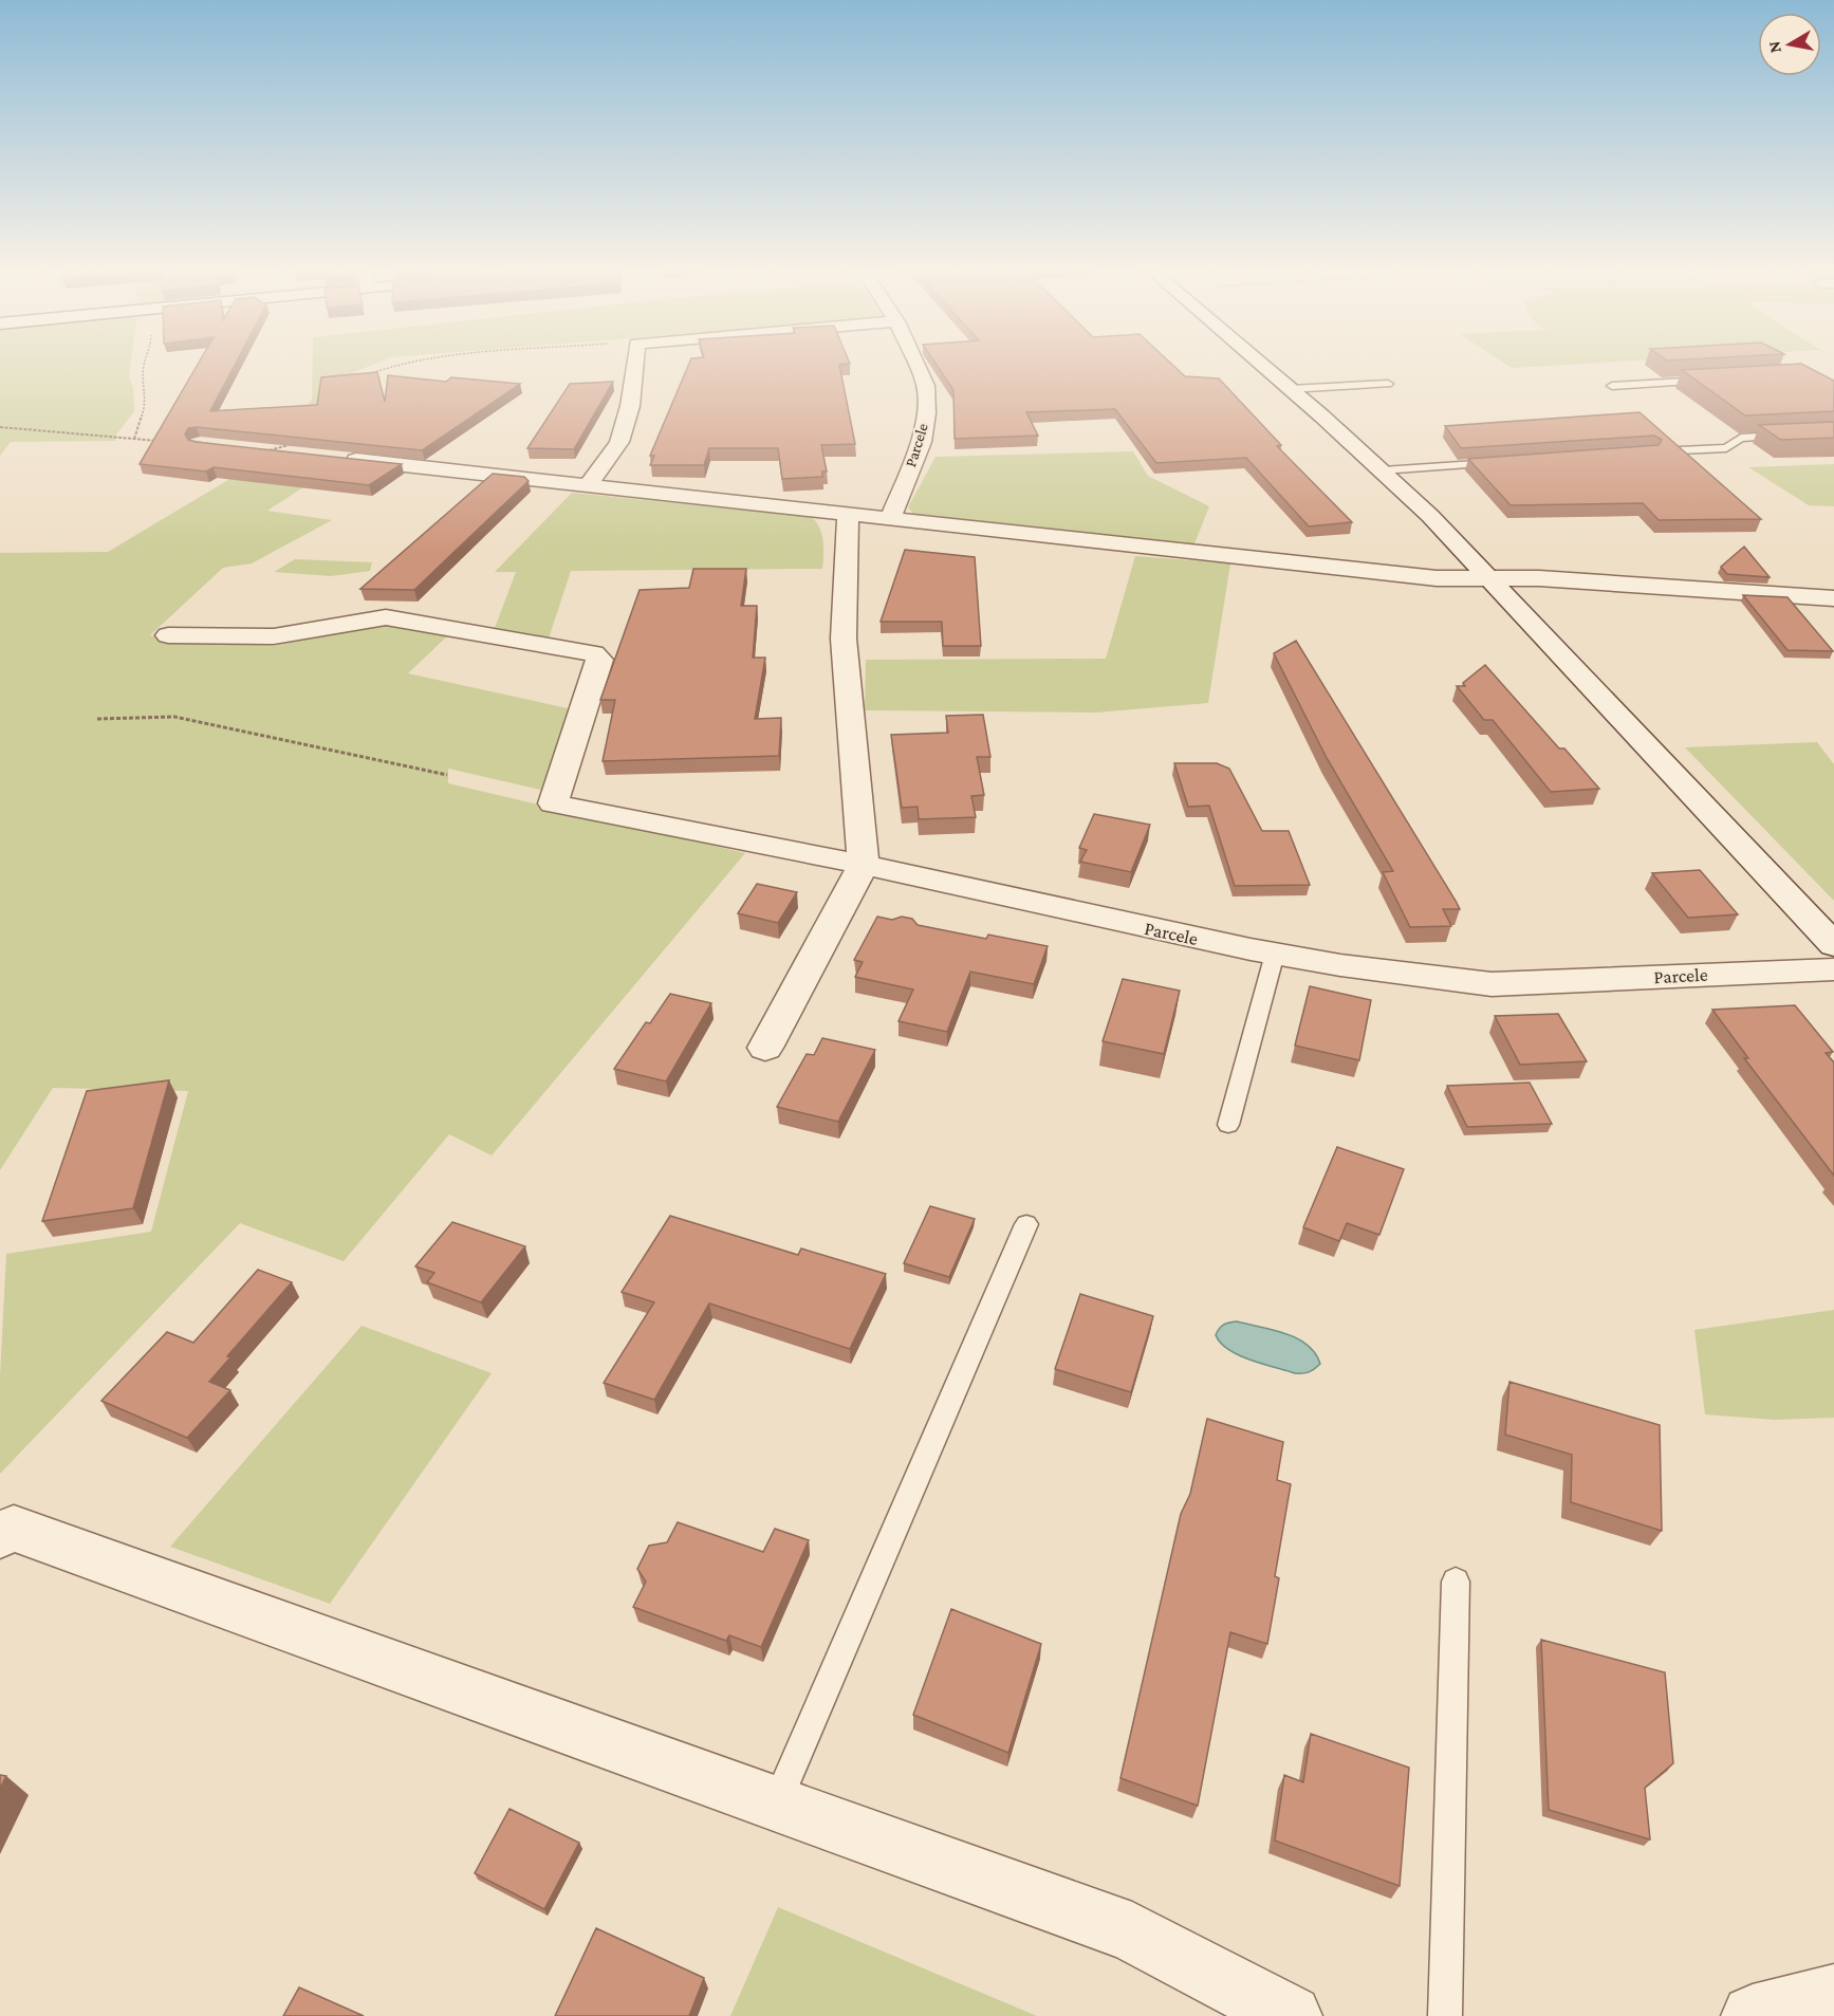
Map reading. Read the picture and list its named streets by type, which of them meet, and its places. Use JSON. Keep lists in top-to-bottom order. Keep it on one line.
{"streets":{"street":["Parcele"]},"north":"left"}
